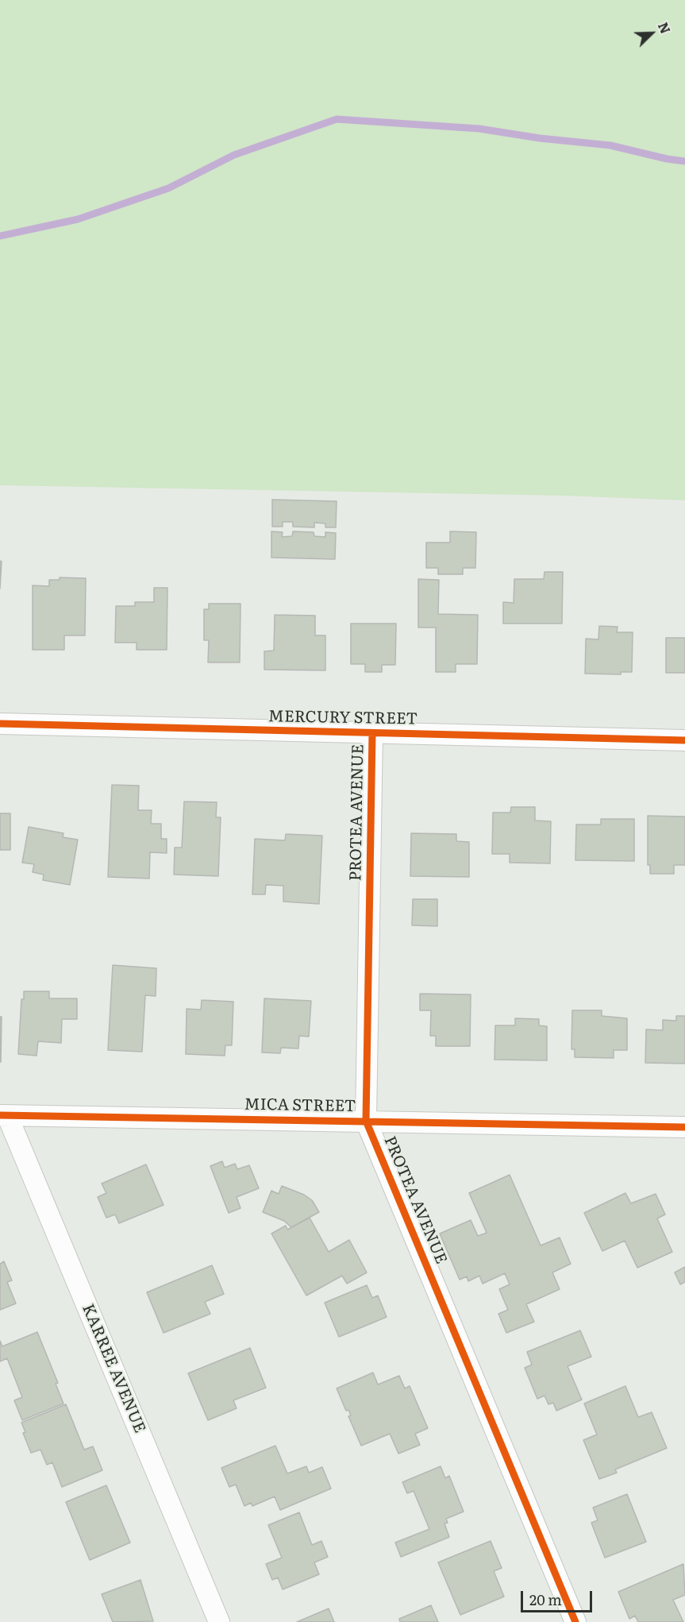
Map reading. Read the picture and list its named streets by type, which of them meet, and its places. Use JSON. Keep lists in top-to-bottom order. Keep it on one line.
{"streets":{"street":["MERCURY STREET","PROTEA AVENUE","MICA STREET","KARREE AVENUE"]},"crossings":[["MERCURY STREET","PROTEA AVENUE"],["PROTEA AVENUE","MICA STREET"],["MICA STREET","KARREE AVENUE"]],"scale_bar":"20 m","north":"top right"}
